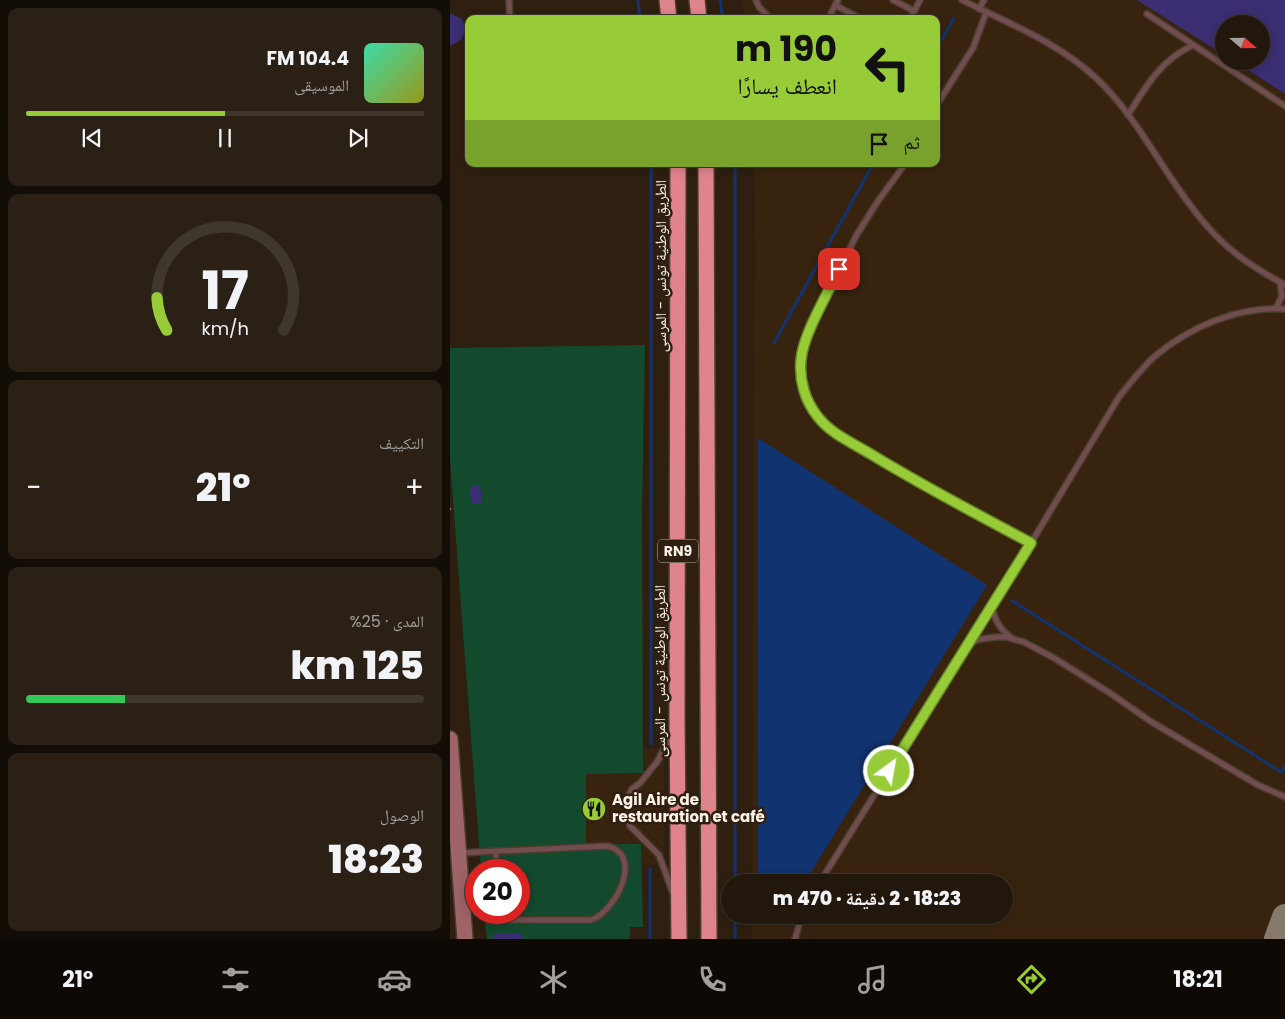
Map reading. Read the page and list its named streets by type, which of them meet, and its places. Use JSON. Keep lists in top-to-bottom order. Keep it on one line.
{"streets":{"highway":["الطريق الوطنية تونس - المرسى","RN9"]},"places":{"restaurant":["Agil Aire de restauration et café"]},"north":"right","page":{"turn":["190 m","انعطف يسارًا"],"song":["104.4 FM","الموسيقى"],"then":"ثم","tile":["التكييف",["المدى · 25%","125 km"],["الوصول","18:23"]],"heat":["−","21°","+"],"limit":"20","trip":"18:23 · 2 دقيقة · 470 m","tabs":["18:21","21°"],"gauge":["17","km/h"]}}
